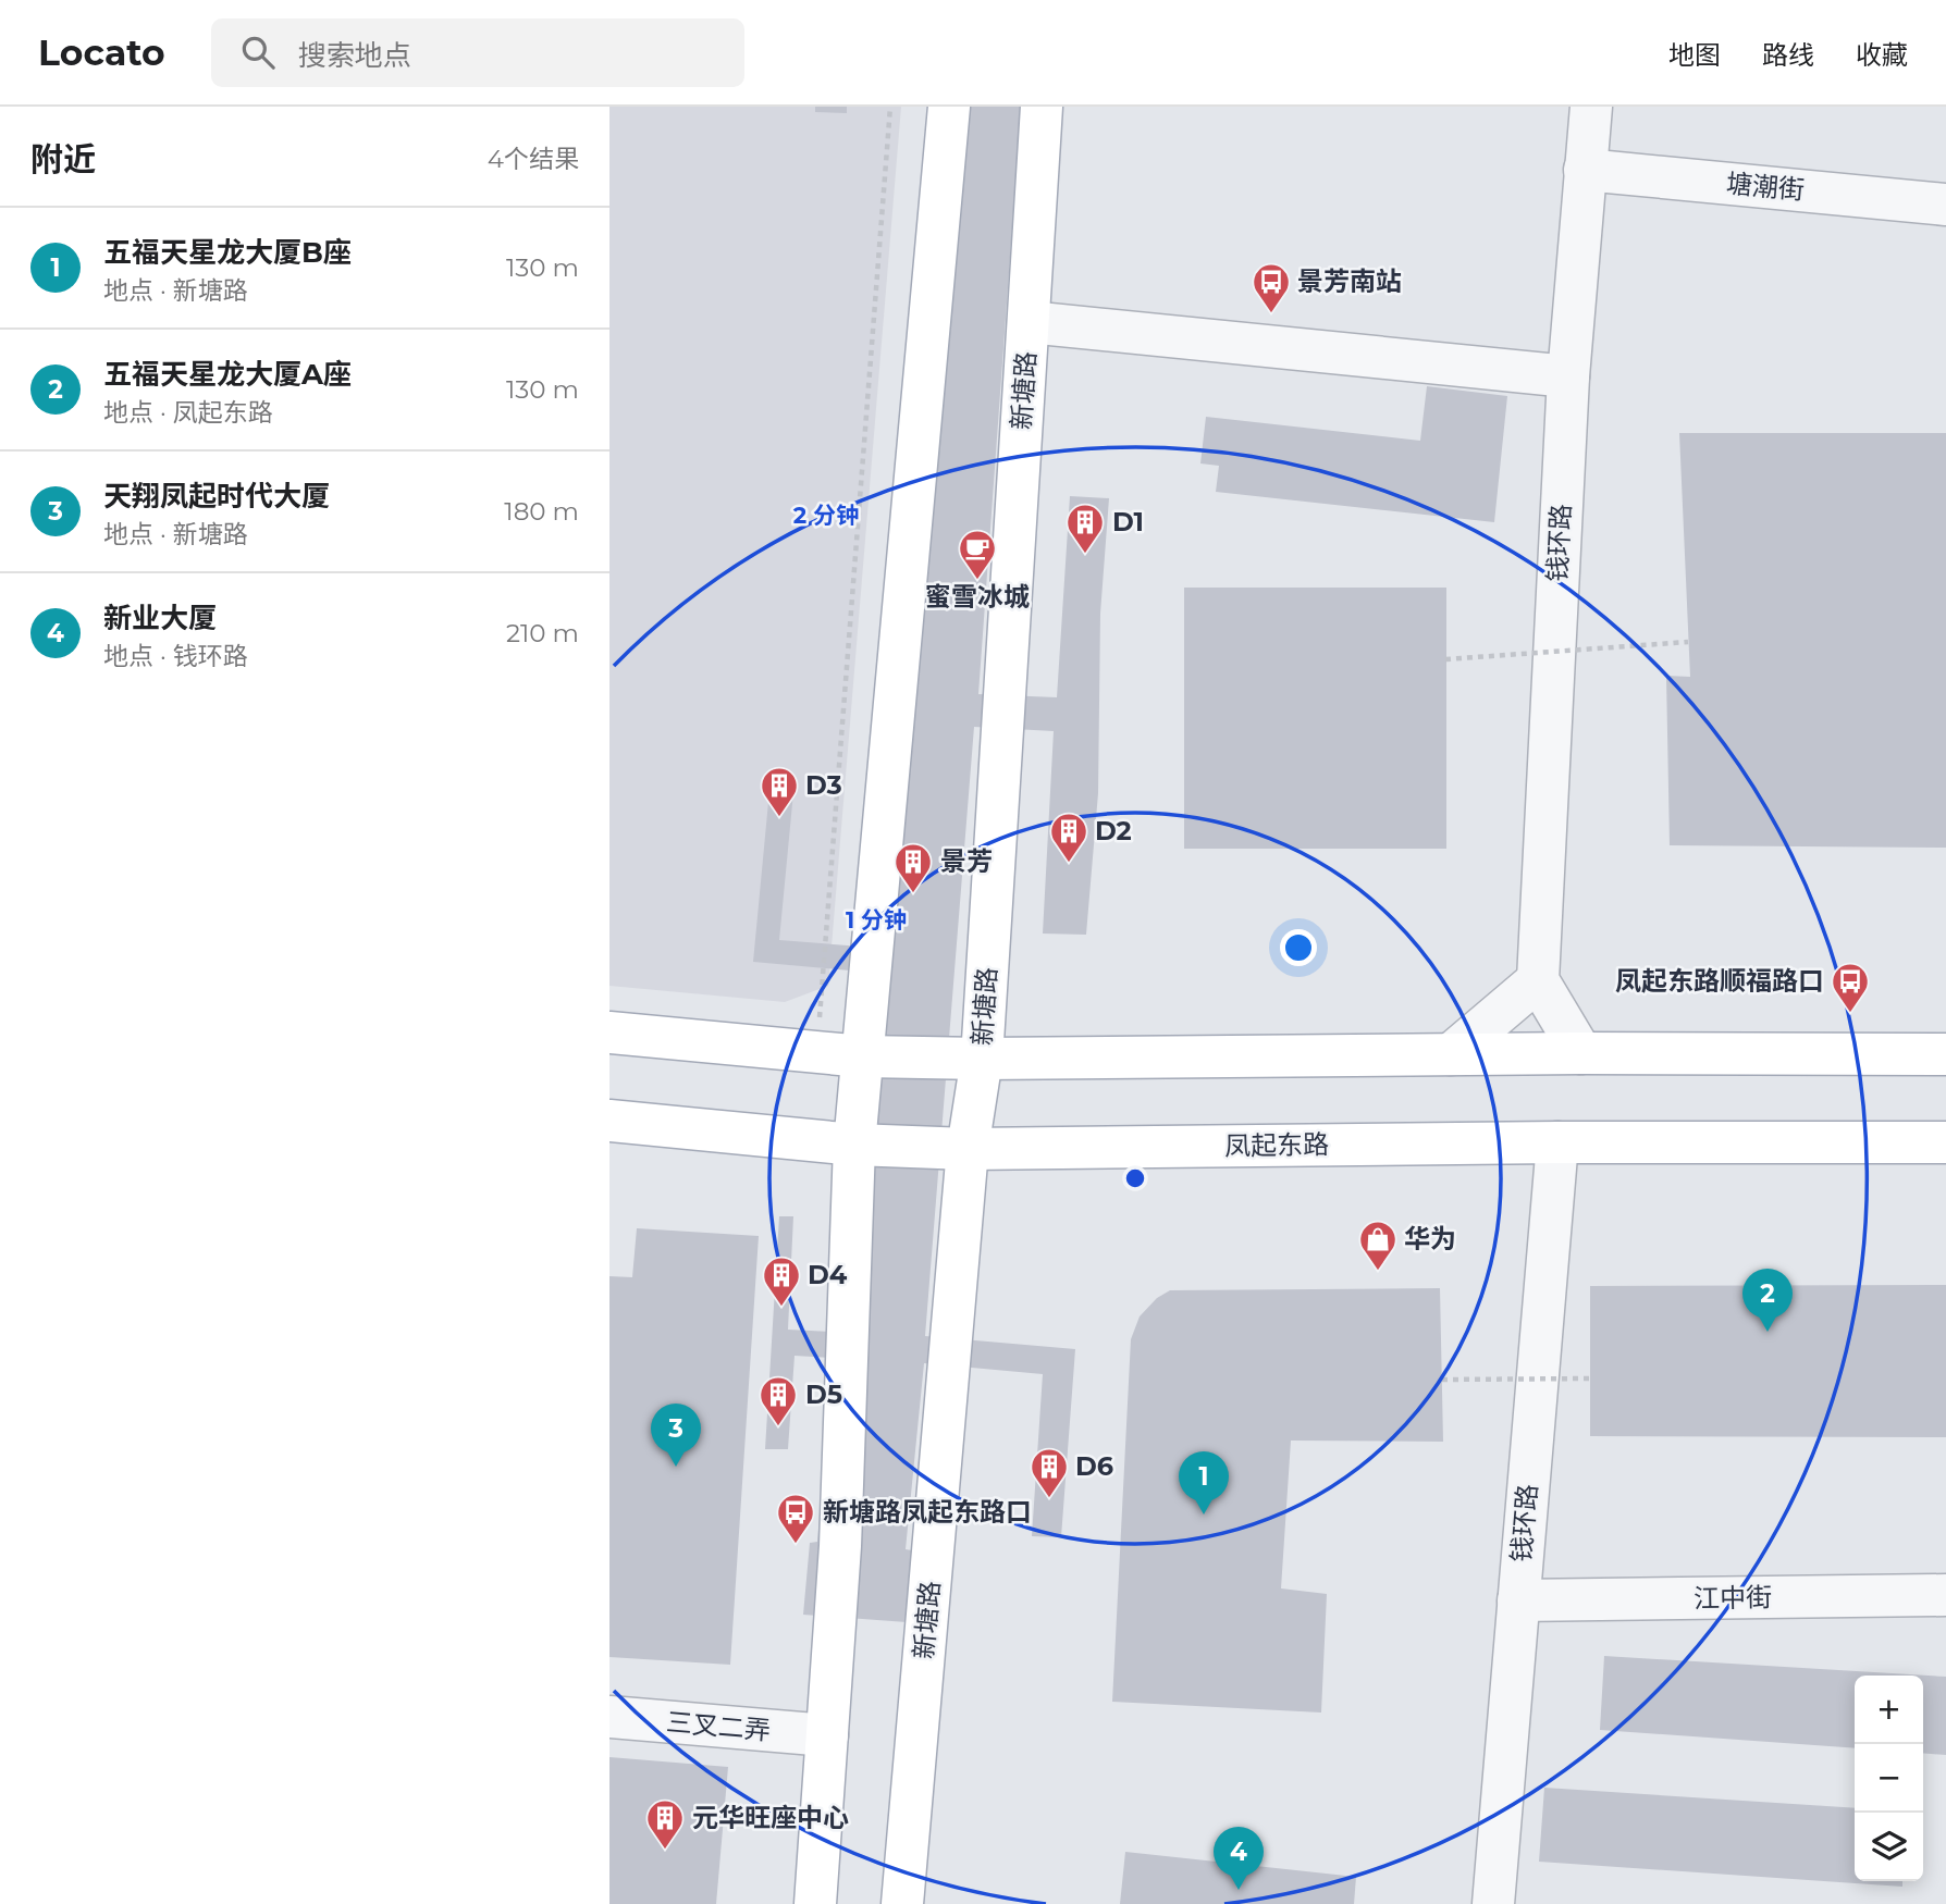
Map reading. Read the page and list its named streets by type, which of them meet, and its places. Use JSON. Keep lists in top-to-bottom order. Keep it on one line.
{"streets":{"main road":["新塘路","凤起东路"],"street":["塘潮街","钱环路","江中街","三叉二弄"]},"crossings":[["塘潮街","钱环路"],["新塘路","凤起东路"],["钱环路","凤起东路"],["钱环路","江中街"]],"places":{"bus stop":["景芳南站","凤起东路顺福路口","新塘路凤起东路口"],"building":["D1","D3","D2","景芳","D4","D5","D6","元华旺座中心"],"cafe":["蜜雪冰城"],"shop":["华为"]},"page":{"header":"Locato","search":"搜索地点","nav":["地图","路线","收藏"],"heading":["附近","4个结果"],"list":[{"mark":"1","name":"五福天星龙大厦B座","note":"地点 · 新塘路","value":"130 m"},{"mark":"2","name":"五福天星龙大厦A座","note":"地点 · 凤起东路","value":"130 m"},{"mark":"3","name":"天翔凤起时代大厦","note":"地点 · 新塘路","value":"180 m"},{"mark":"4","name":"新业大厦","note":"地点 · 钱环路","value":"210 m"}],"pins":["2","3","1","4"],"map_buttons":["+","−"]},"rings":["2 分钟","1 分钟"]}
